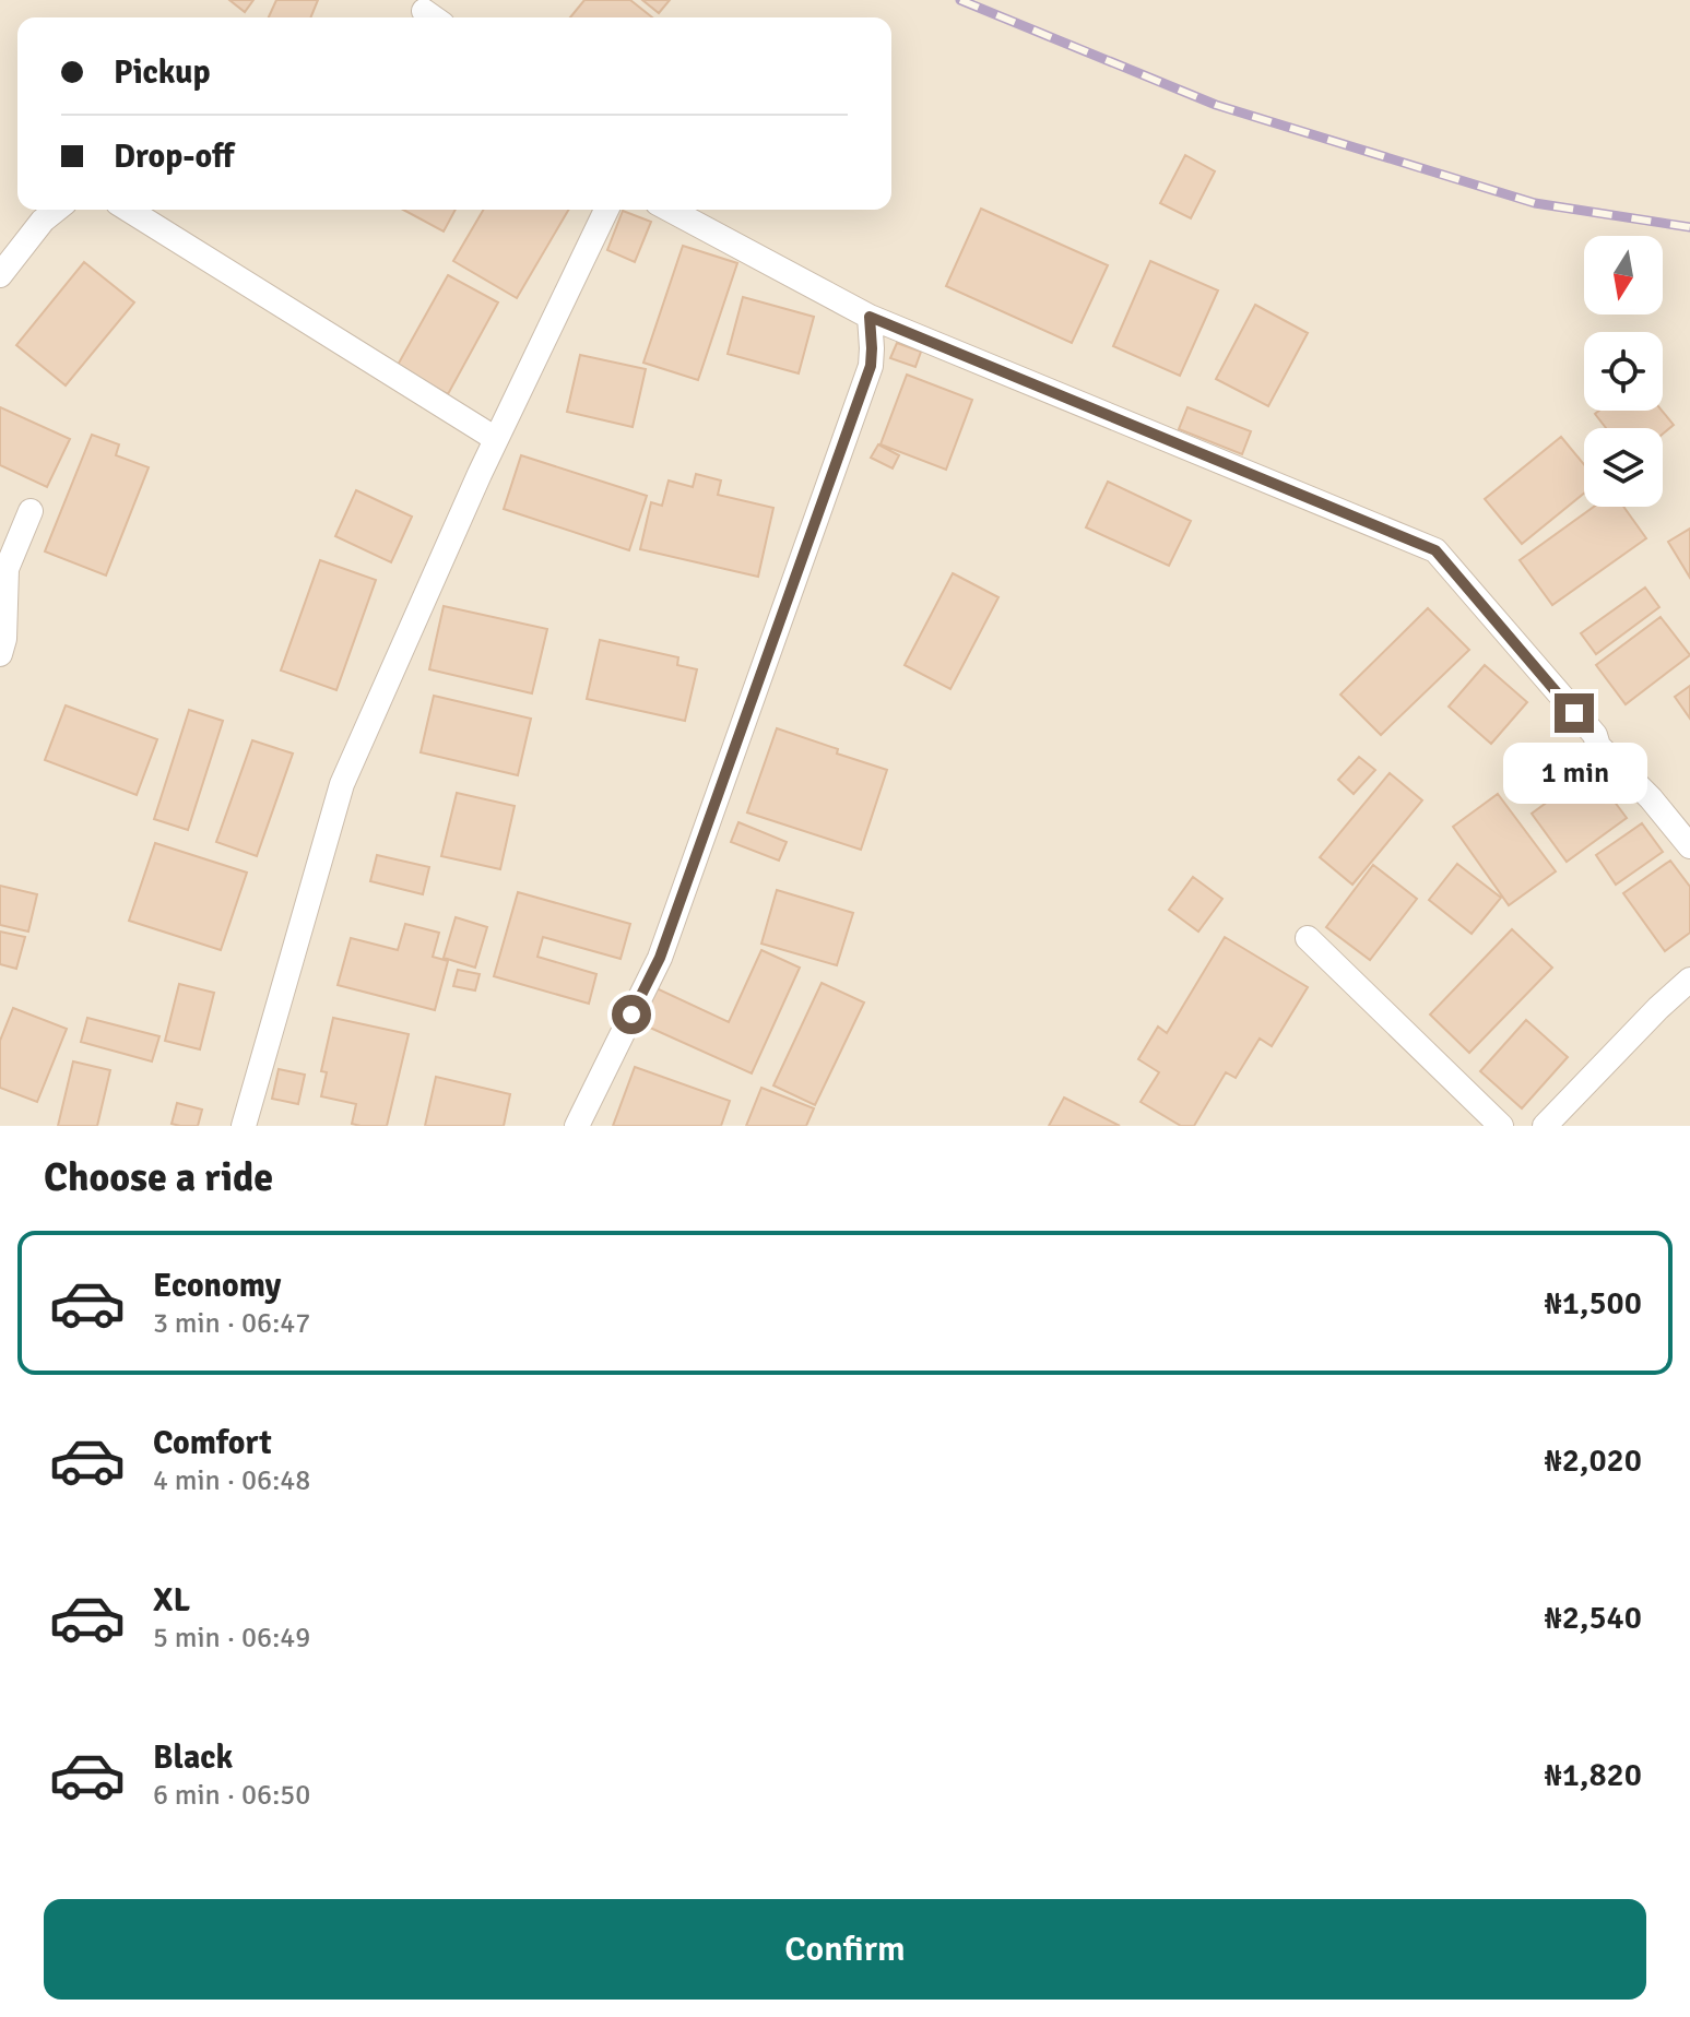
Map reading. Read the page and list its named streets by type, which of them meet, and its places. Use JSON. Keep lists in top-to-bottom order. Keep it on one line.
{"north":"bottom","page":{"banner":["Pickup","Drop-off"],"bubble":"1 min","heading":"Choose a ride","list":[{"name":"Economy","note":"3 min · 06:47","value":"₦1,500"},{"name":"Comfort","note":"4 min · 06:48","value":"₦2,020"},{"name":"XL","note":"5 min · 06:49","value":"₦2,540"},{"name":"Black","note":"6 min · 06:50","value":"₦1,820"}],"buttons":"Confirm"}}
